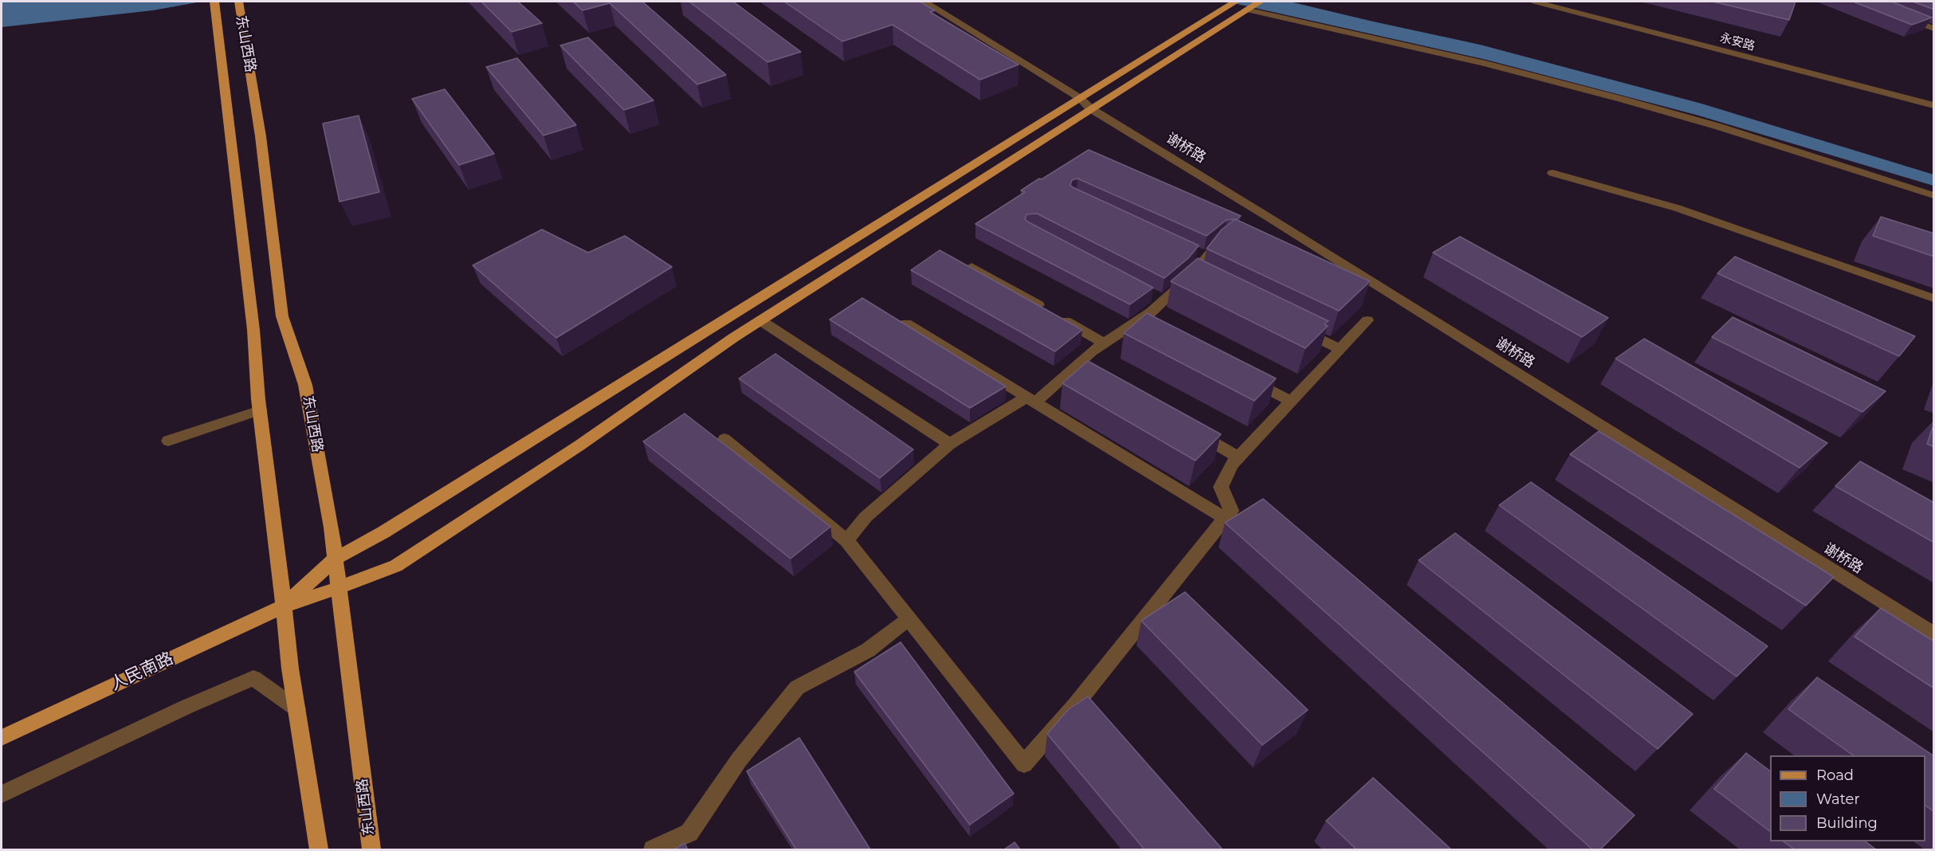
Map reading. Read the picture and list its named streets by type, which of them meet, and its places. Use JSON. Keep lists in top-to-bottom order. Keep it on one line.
{"streets":{"main road":["东山西路","人民南路"],"street":["永安路","谢桥路"]},"crossings":[["东山西路","人民南路"]],"legend":["Road","Water","Building"]}
